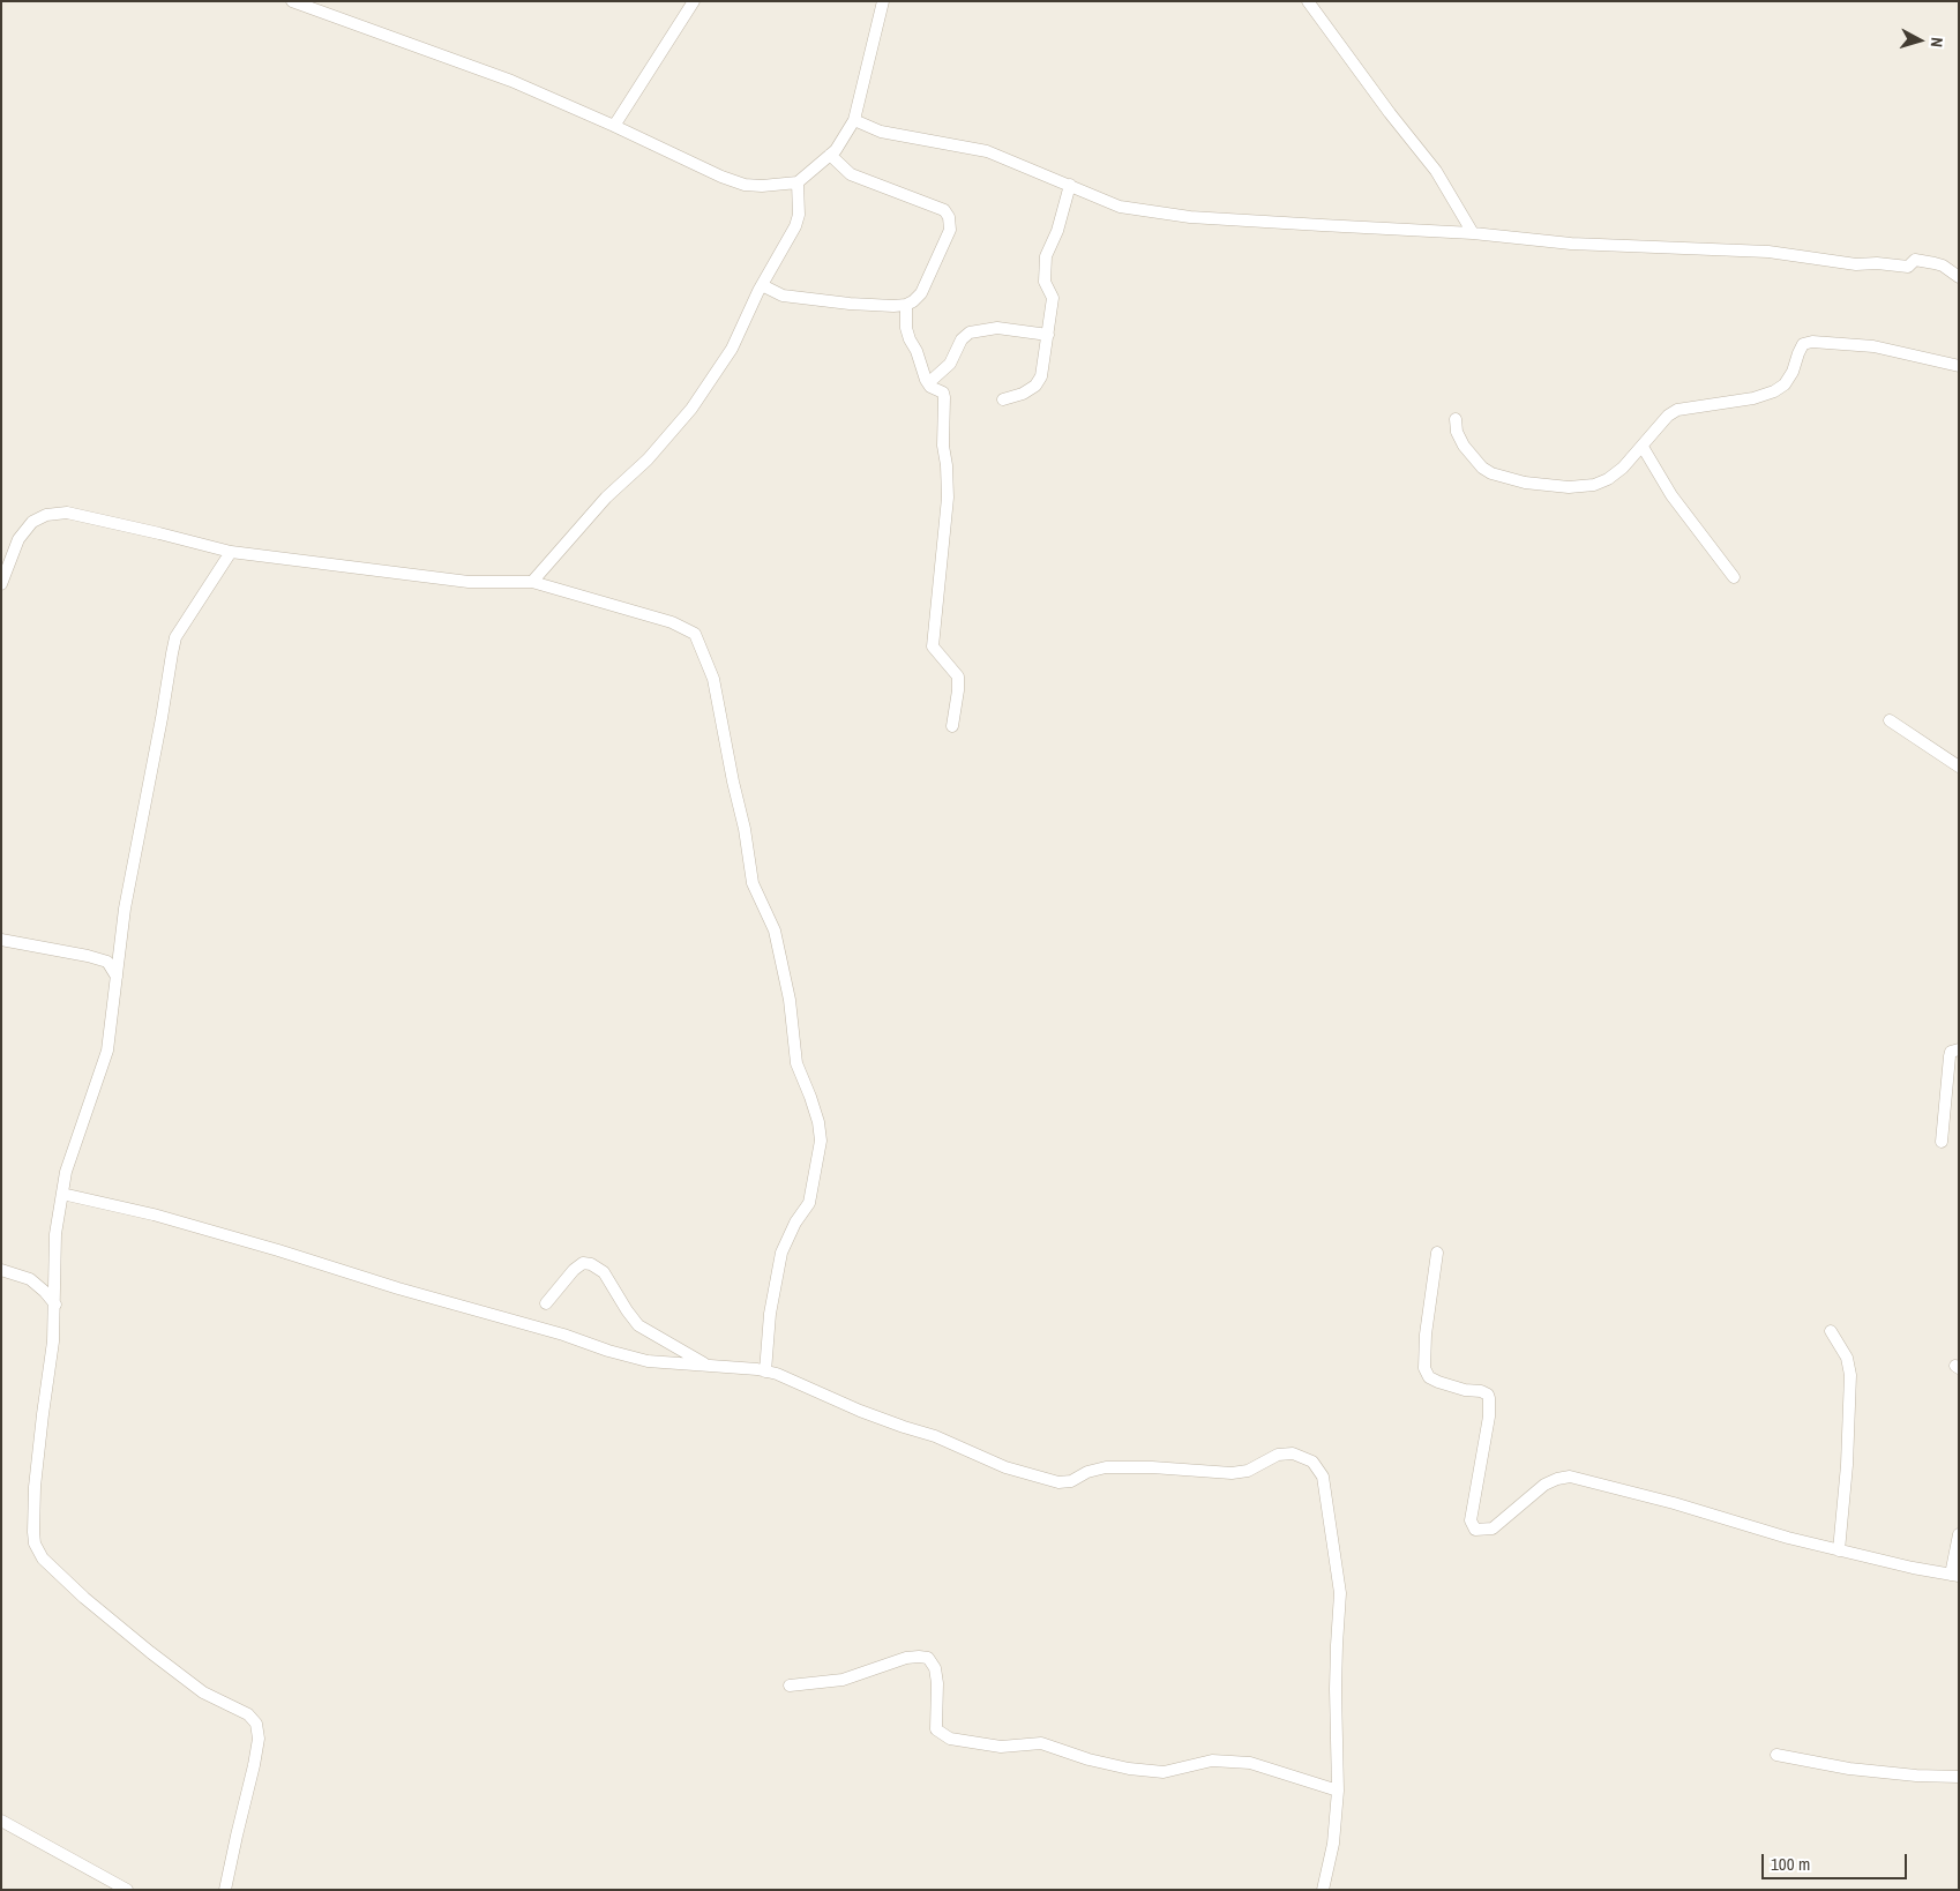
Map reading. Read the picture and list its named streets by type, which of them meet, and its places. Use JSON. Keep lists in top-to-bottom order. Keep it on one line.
{"scale_bar":"100 m","north":"right"}
